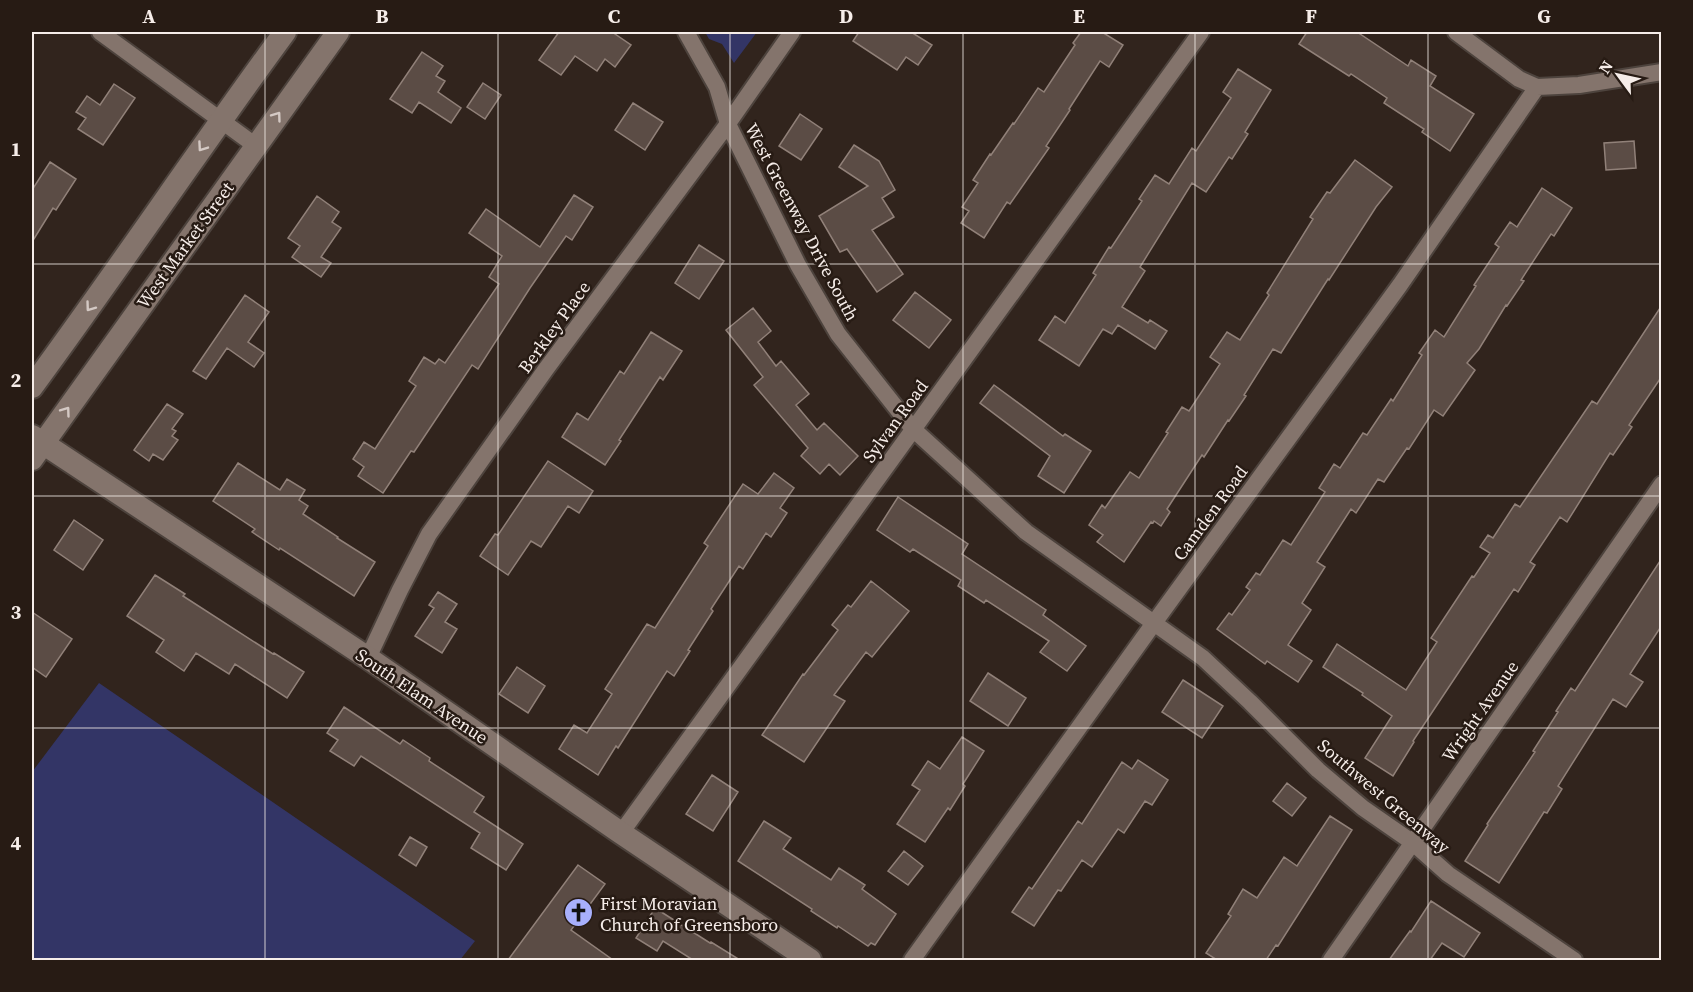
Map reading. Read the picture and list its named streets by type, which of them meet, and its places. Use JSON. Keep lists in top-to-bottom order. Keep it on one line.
{"streets":{"main road":["West Market Street","South Elam Avenue"],"street":["West Greenway Drive South","Berkley Place","Sylvan Road","Camden Road","Wright Avenue","Southwest Greenway"]},"crossings":[["West Greenway Drive South","Berkley Place"],["West Greenway Drive South","Sylvan Road"],["West Greenway Drive South","Camden Road"],["West Greenway Drive South","Southwest Greenway"],["West Market Street","South Elam Avenue"],["Berkley Place","South Elam Avenue"],["Sylvan Road","South Elam Avenue"],["Camden Road","Southwest Greenway"],["Wright Avenue","Southwest Greenway"]],"places":{"church":["First Moravian Church of Greensboro"]},"north":"top left","grid":{"columns":["A","B","C","D","E","F","G"],"rows":["1","2","3","4"]}}
